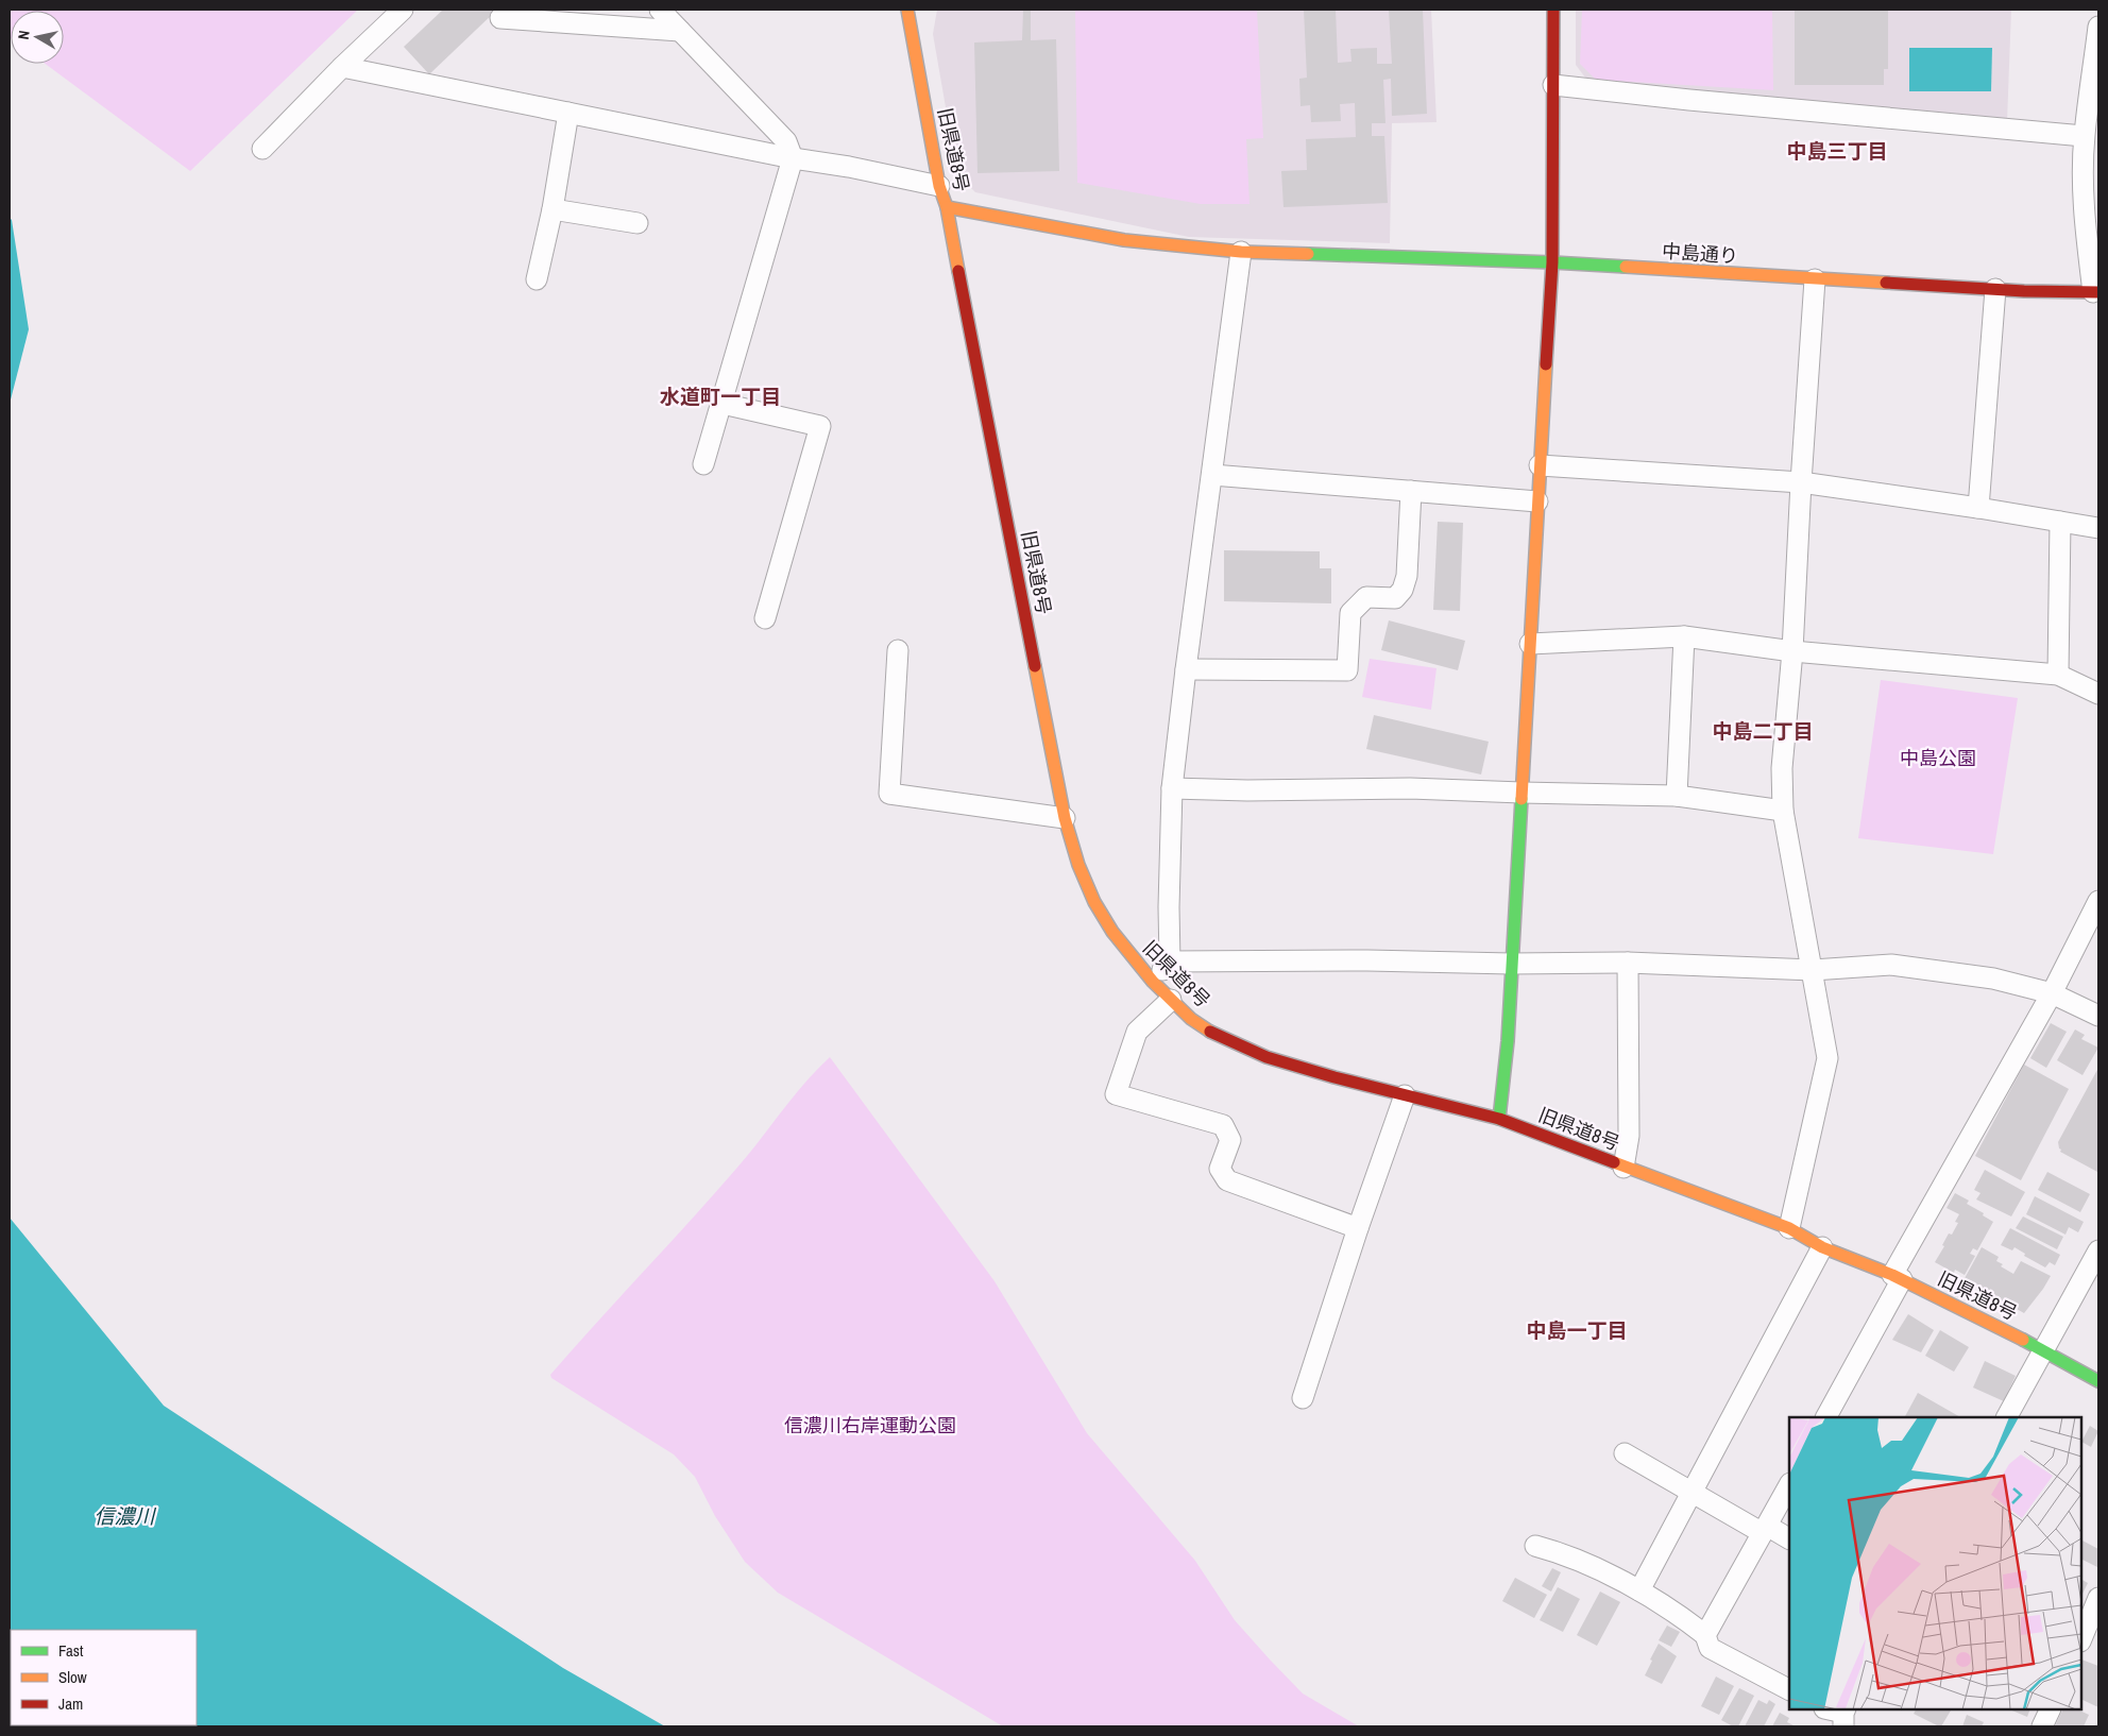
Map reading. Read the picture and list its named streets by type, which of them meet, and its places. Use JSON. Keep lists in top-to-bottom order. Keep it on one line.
{"streets":{"street":["旧県道8号","中島通り"]},"crossings":[["旧県道8号","中島通り"]],"districts":["中島三丁目","水道町一丁目","中島二丁目","中島一丁目"],"water":["信濃川"],"parks":["中島公園","信濃川右岸運動公園"],"legend":["Fast","Slow","Jam"],"north":"left"}
